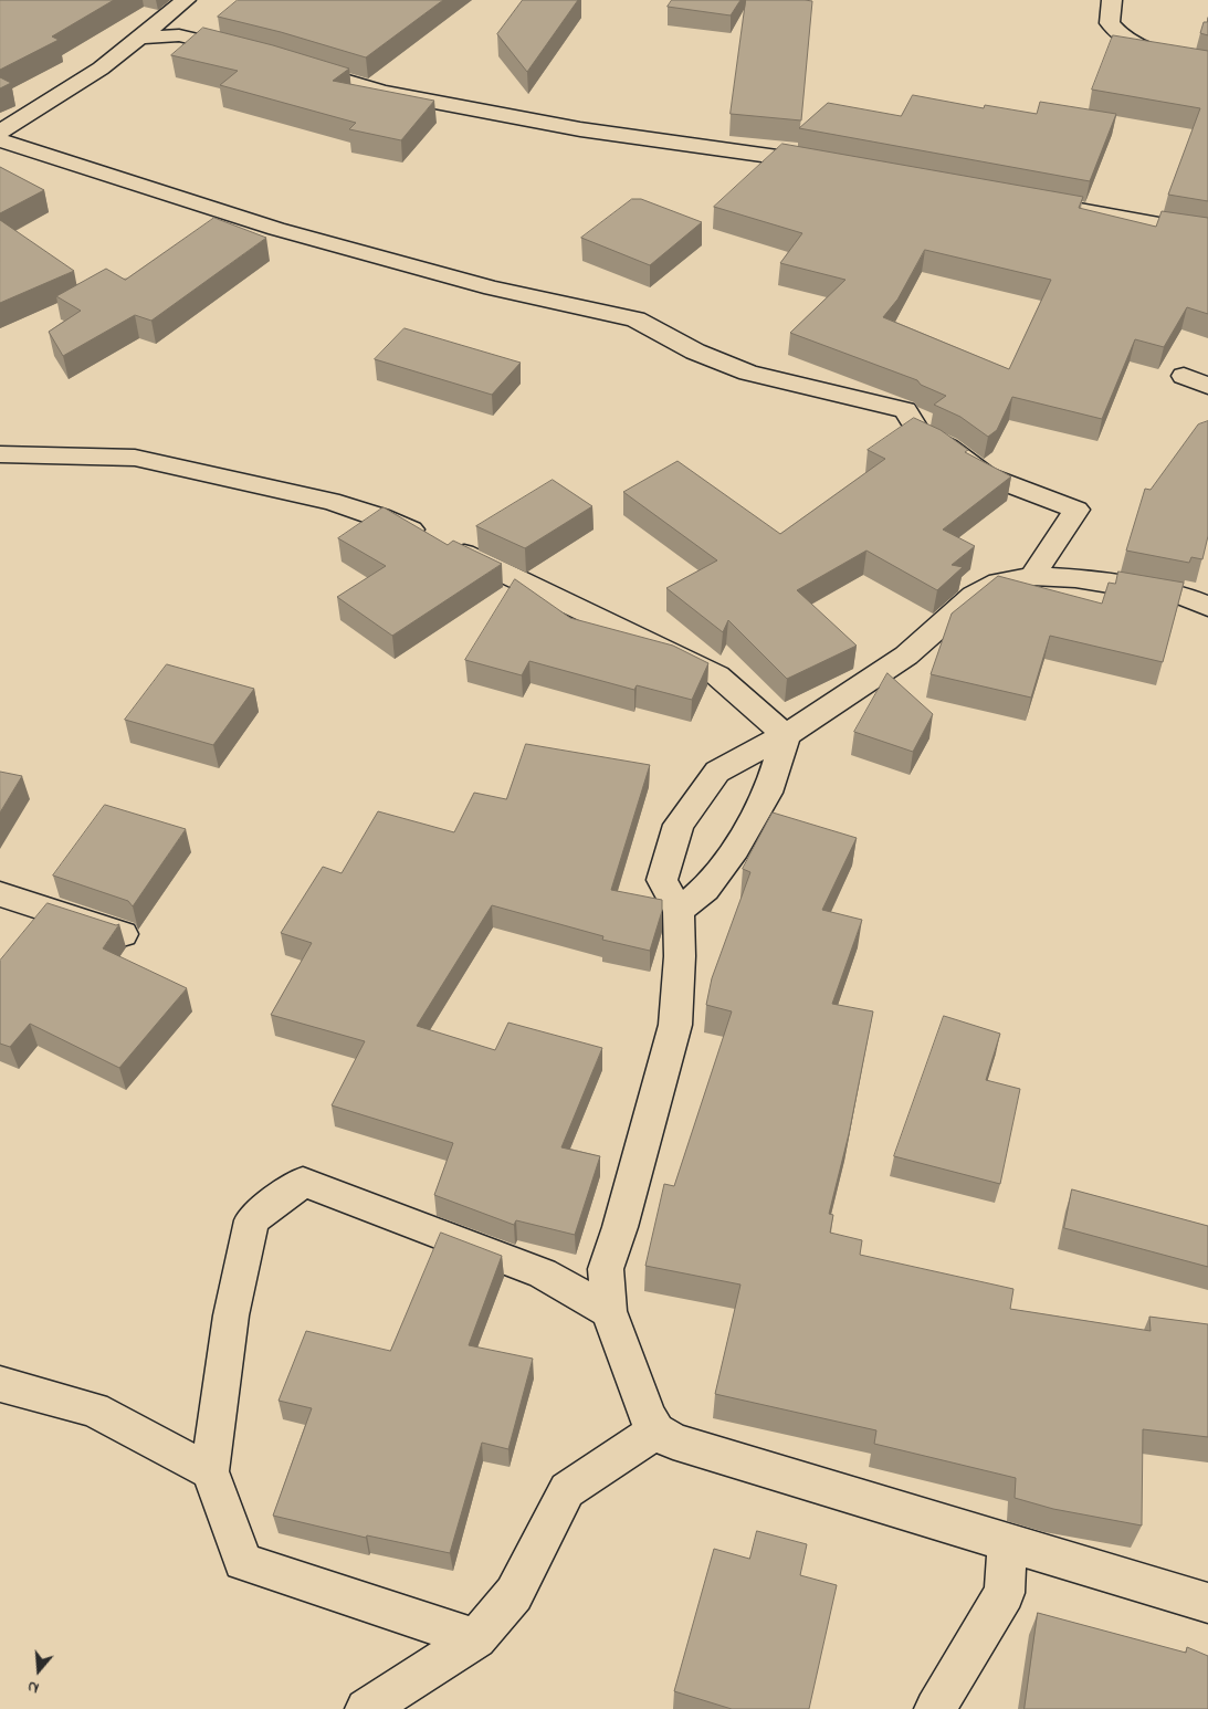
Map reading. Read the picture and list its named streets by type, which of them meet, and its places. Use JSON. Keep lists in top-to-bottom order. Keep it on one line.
{"north":"bottom"}
